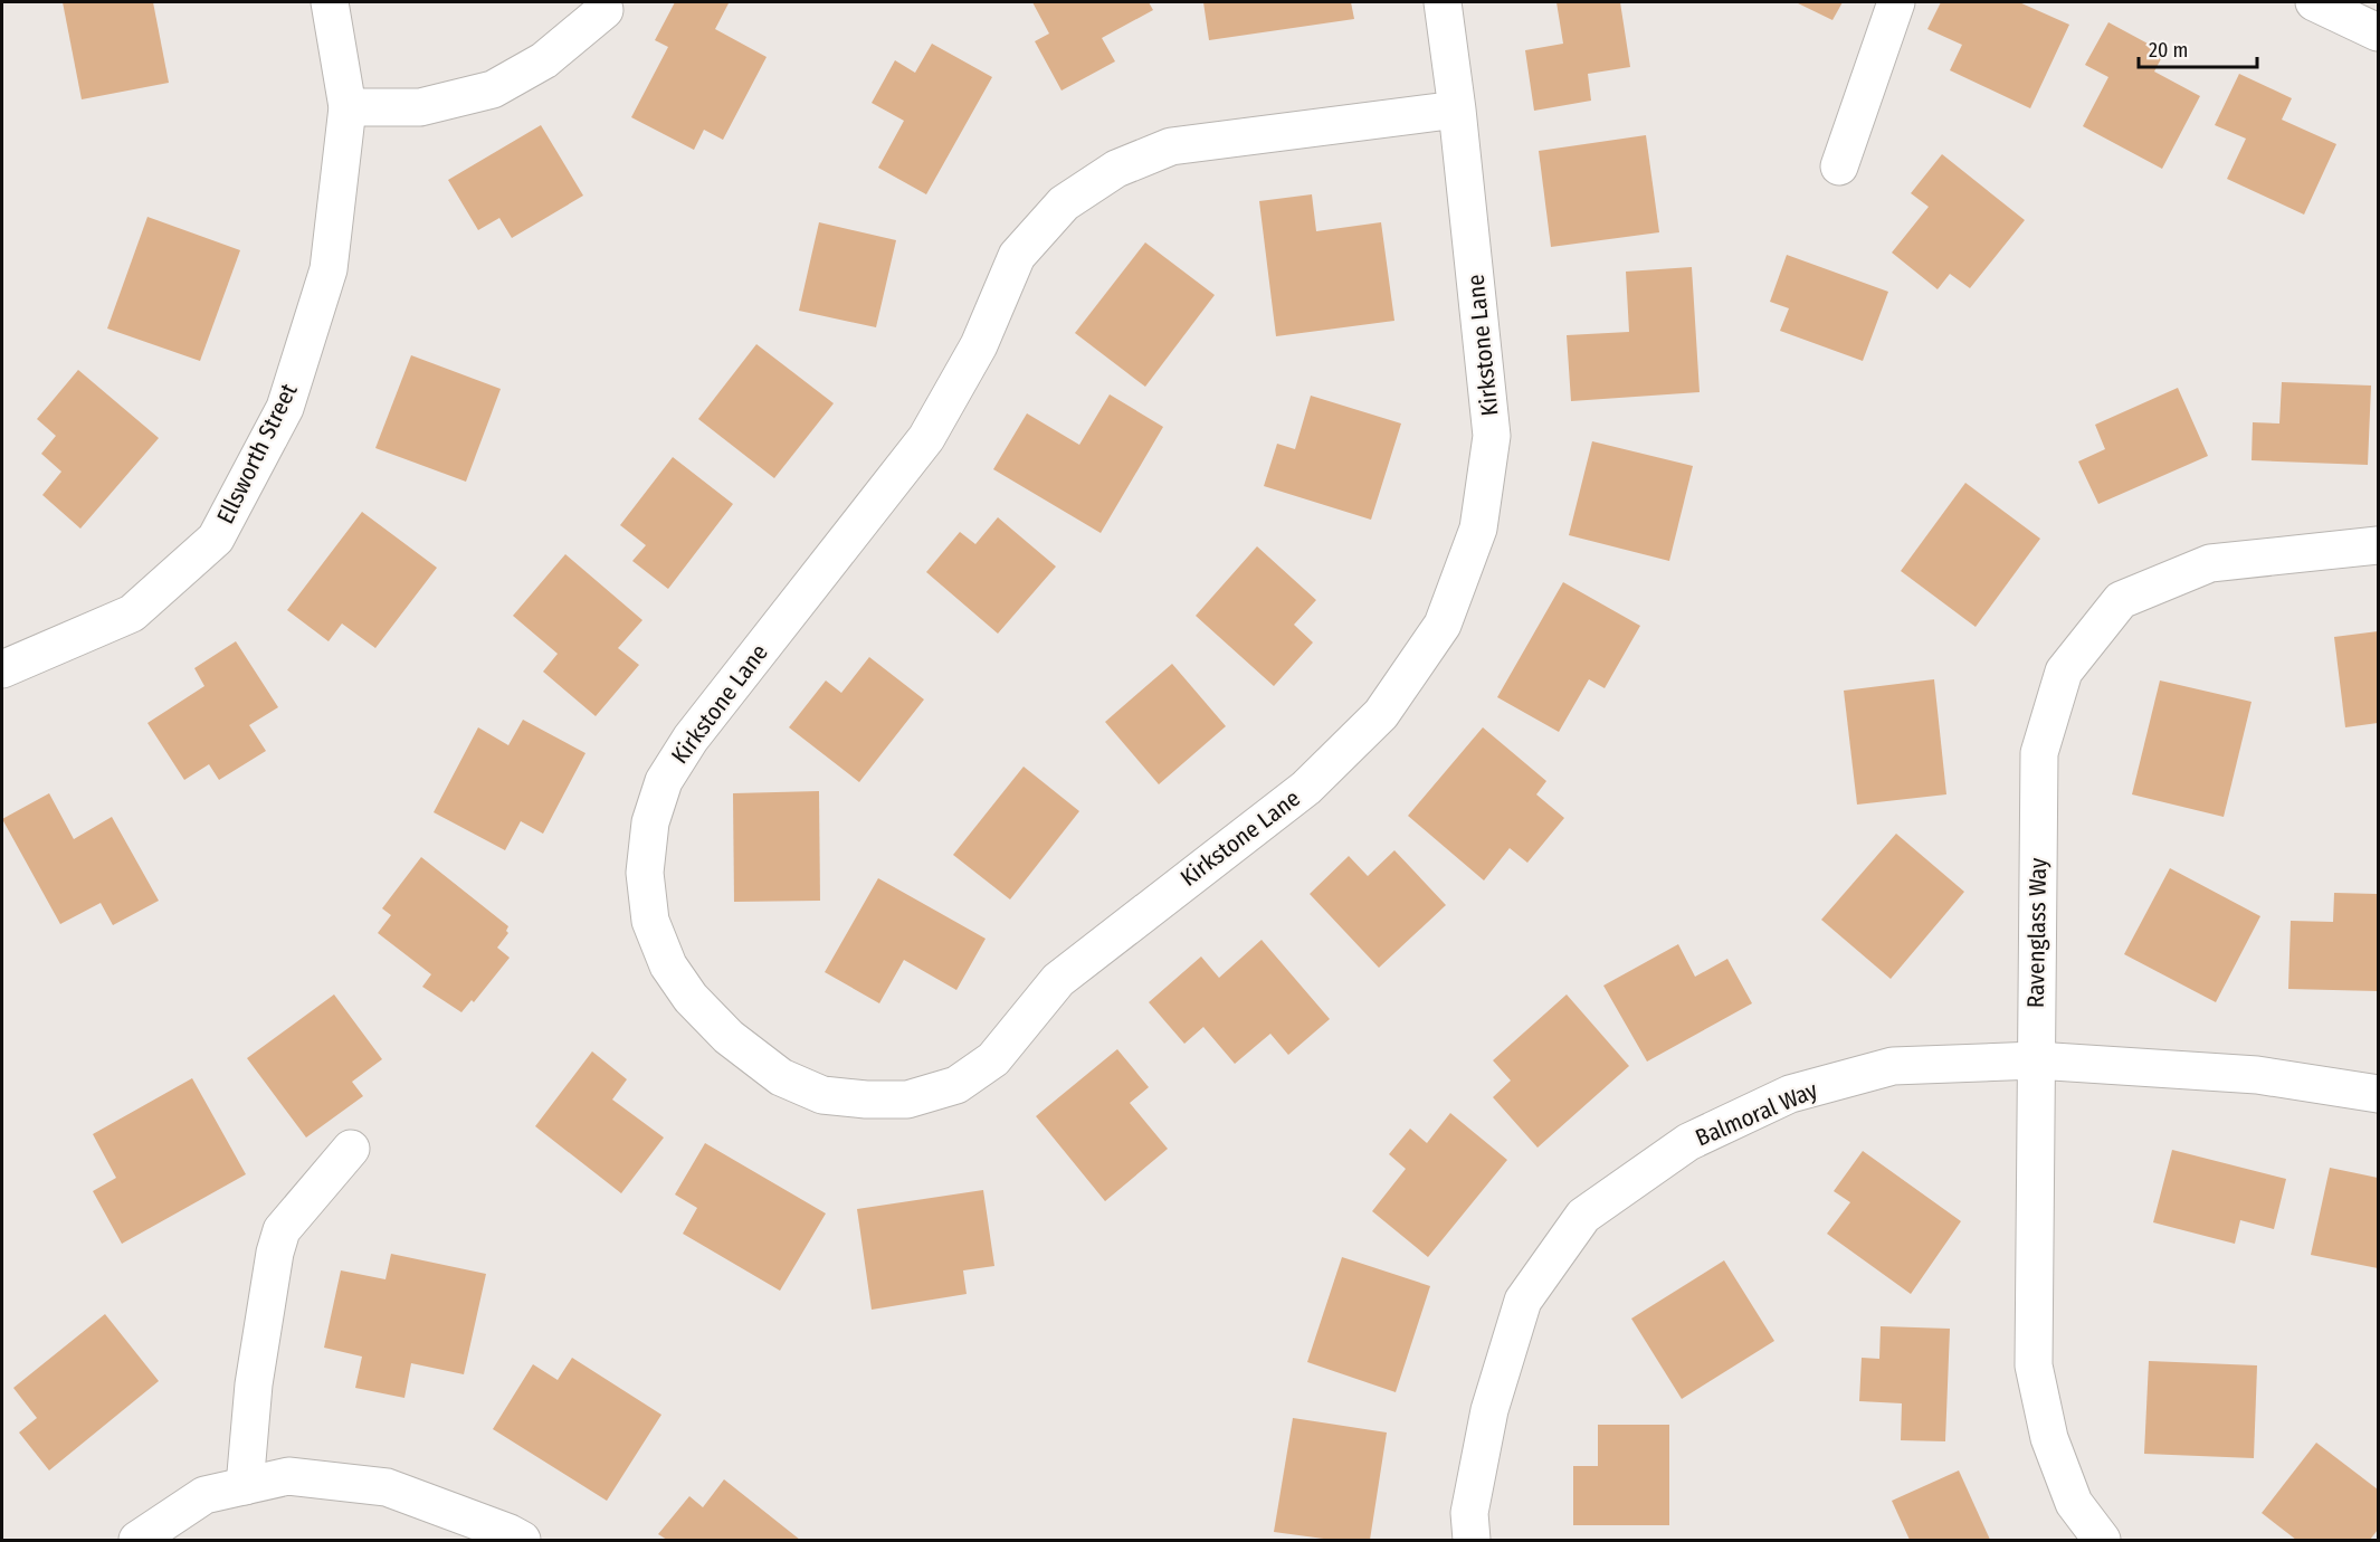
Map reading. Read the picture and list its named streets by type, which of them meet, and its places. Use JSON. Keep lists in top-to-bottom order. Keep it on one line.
{"streets":{"street":["Kirkstone Lane","Ellsworth Street","Ravenglass Way","Balmoral Way"]},"crossings":[["Ravenglass Way","Balmoral Way"]],"scale_bar":"20 m"}
